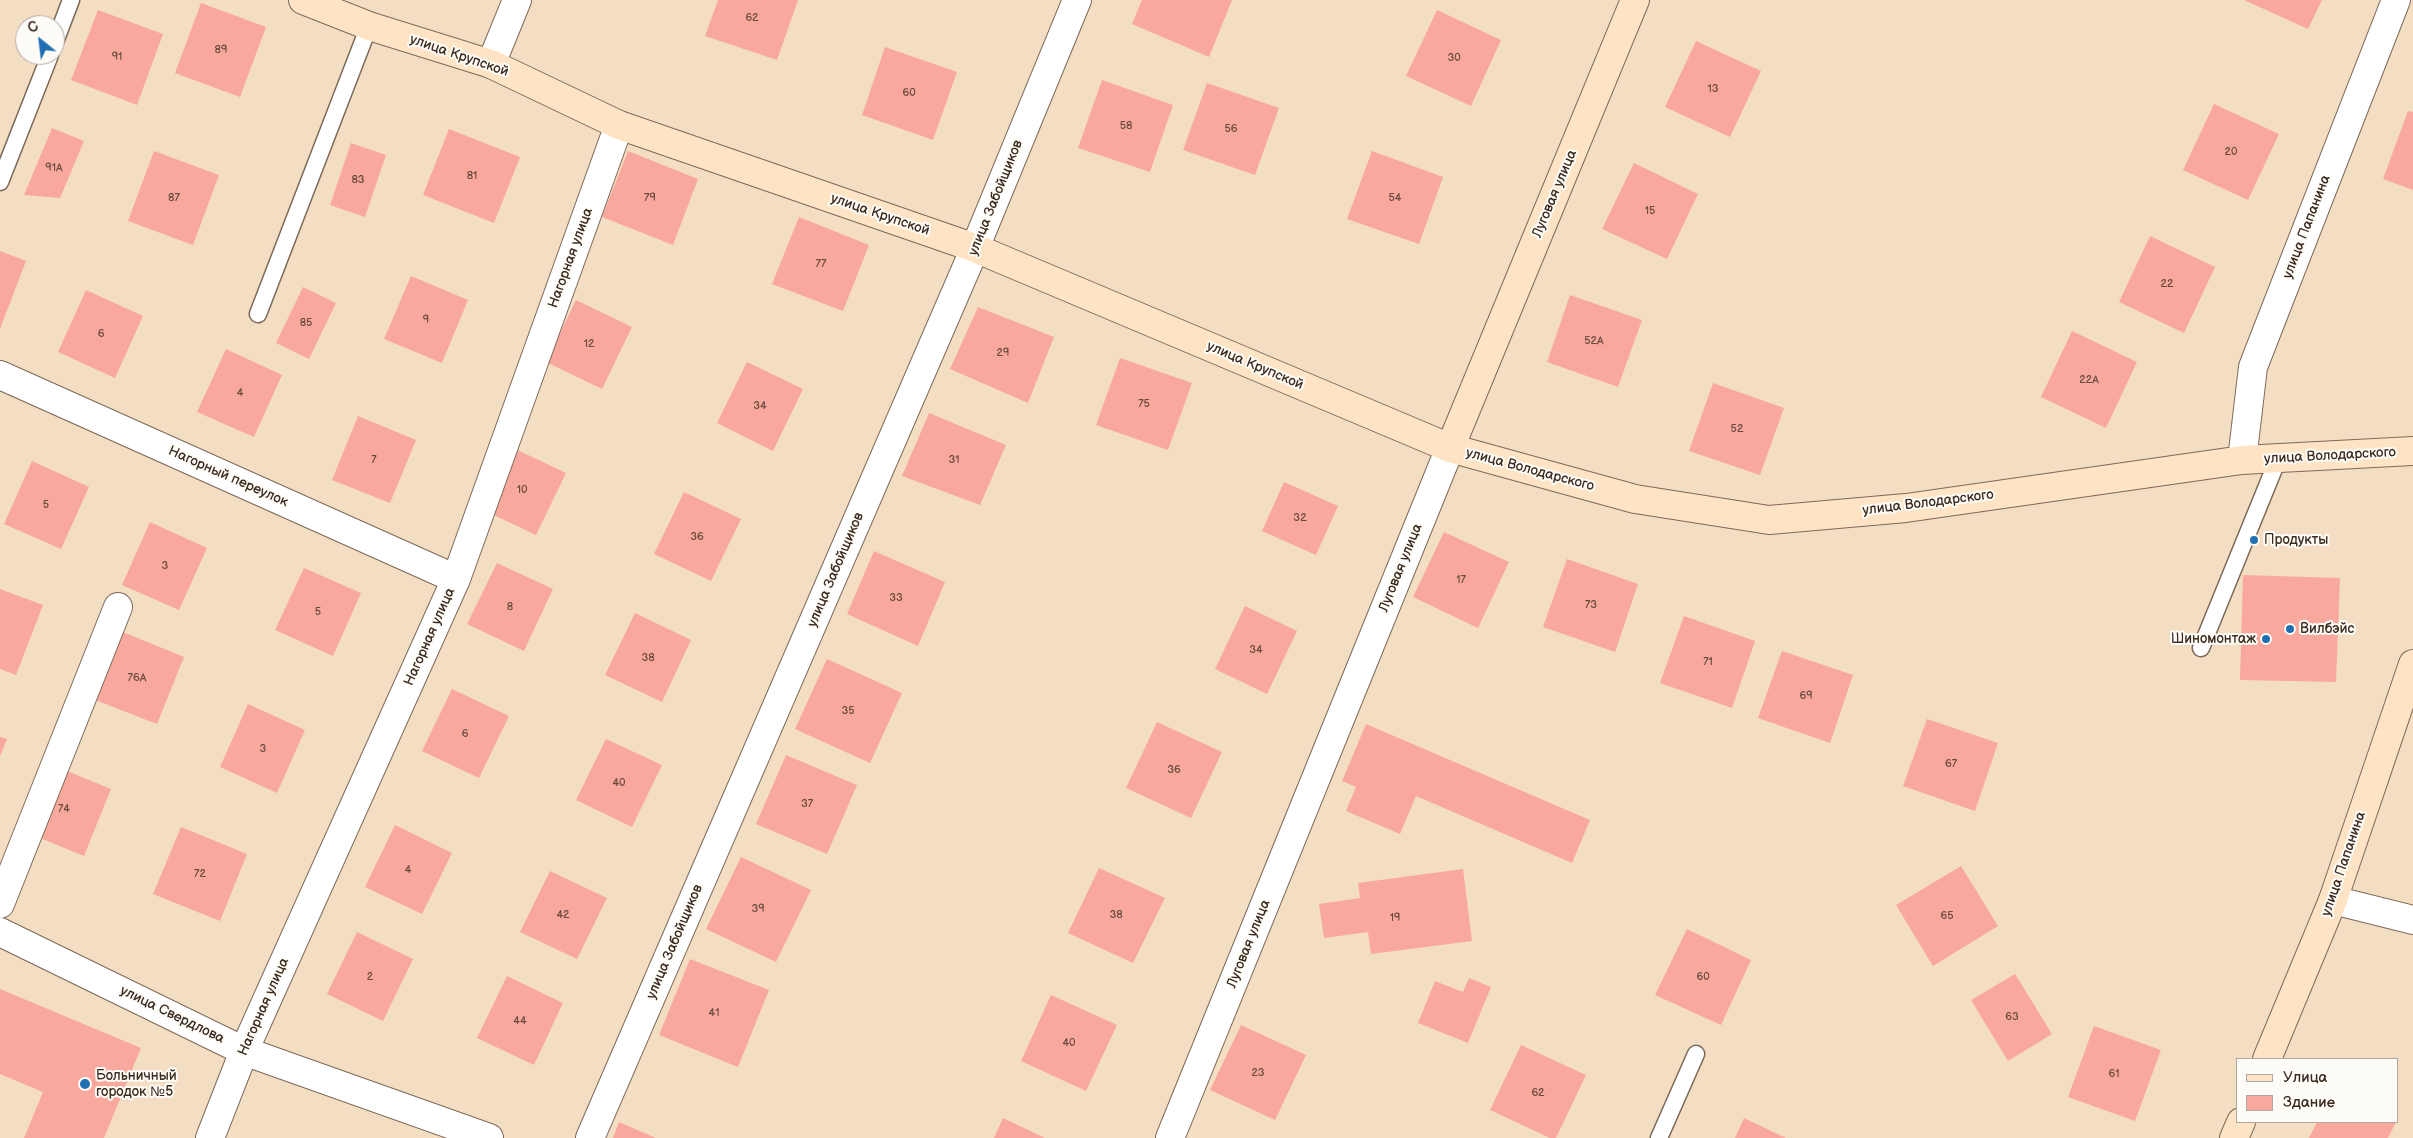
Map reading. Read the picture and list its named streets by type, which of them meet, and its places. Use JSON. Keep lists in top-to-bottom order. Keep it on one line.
{"streets":{"main road":["улица Крупской","Луговая улица","улица Папанина","улица Володарского"],"street":["улица Забойщиков","Нагорная улица","Нагорный переулок","улица Свердлова"]},"crossings":[["улица Крупской","Луговая улица"],["улица Крупской","улица Забойщиков"],["улица Крупской","Нагорная улица"],["улица Крупской","улица Володарского"],["Луговая улица","улица Володарского"],["улица Папанина","улица Володарского"],["Нагорная улица","Нагорный переулок"],["Нагорная улица","улица Свердлова"]],"places":["Продукты","Вилбэйс","Шиномонтаж","Больничный городок №5"],"house_numbers":["62","89","91","30","13","60","58","56","20","91А","81","83","87","79","54","15","77","22","9","85","6","52А","12","29","22А","4","75","34","52","7","31","10","5","32","36","3","17","33","73","8","5","34","38","71","76А","69","35","6","3","67","36","40","37","74","4","72","39","42","38","65","19","2","60","41","63","44","40","23","61","62"],"legend":["Улица","Здание"],"north":"top left"}
